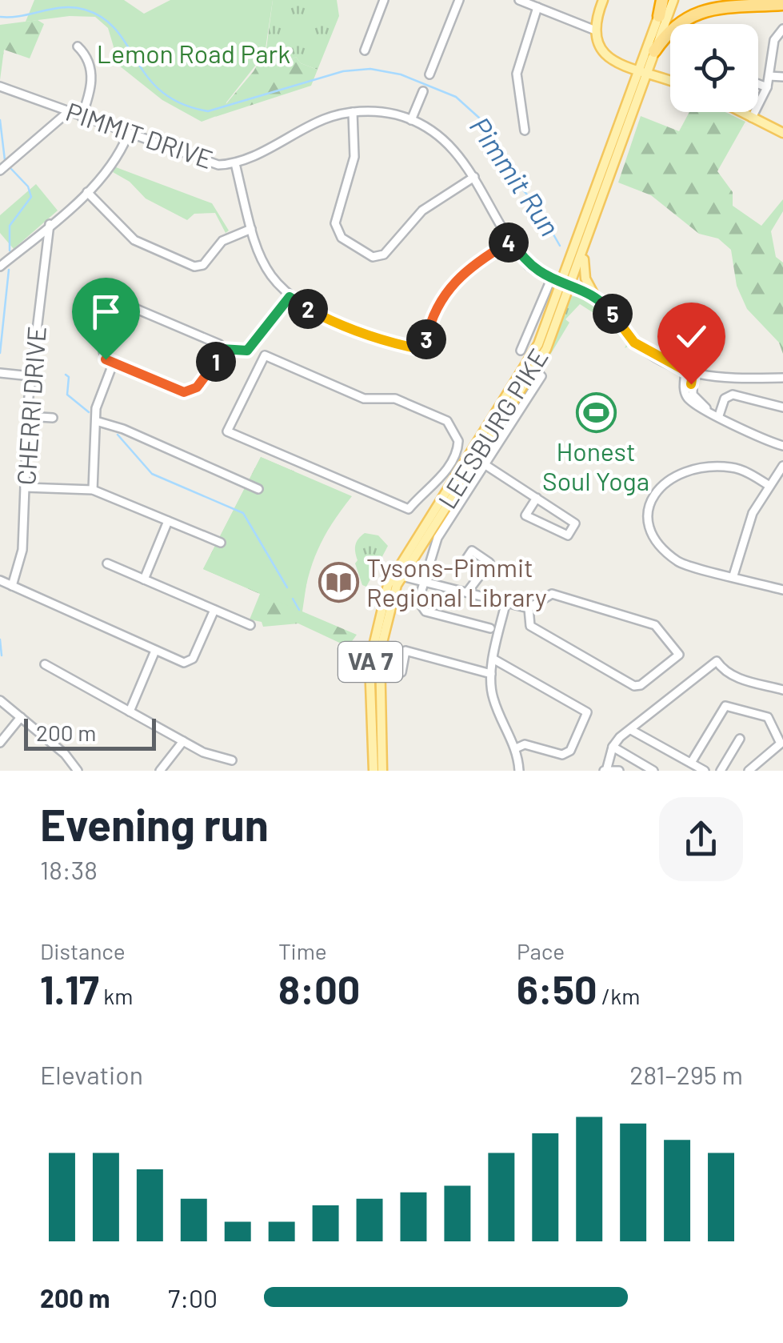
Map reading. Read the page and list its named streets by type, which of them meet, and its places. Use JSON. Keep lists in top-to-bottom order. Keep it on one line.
{"streets":{"main road":["LEESBURG PIKE","VA 7"],"street":["PIMMIT DRIVE","CHERRI DRIVE"]},"crossings":[["PIMMIT DRIVE","LEESBURG PIKE"]],"water":["Pimmit Run"],"parks":["Lemon Road Park"],"places":{"sports":["Honest Soul Yoga"],"library":["Tysons-Pimmit Regional Library"]},"scale_bar":"200 m","page":{"pins":["4","2","5","3","1"],"scale":"200 m","heading":["Evening run","18:38"],"stats":[["Distance","1.17 km"],["Time","8:00"],["Pace","6:50 /km"]],"chart":["Elevation","281–295 m"],"list":[{"name":"200 m","note":"7:00"}]}}
